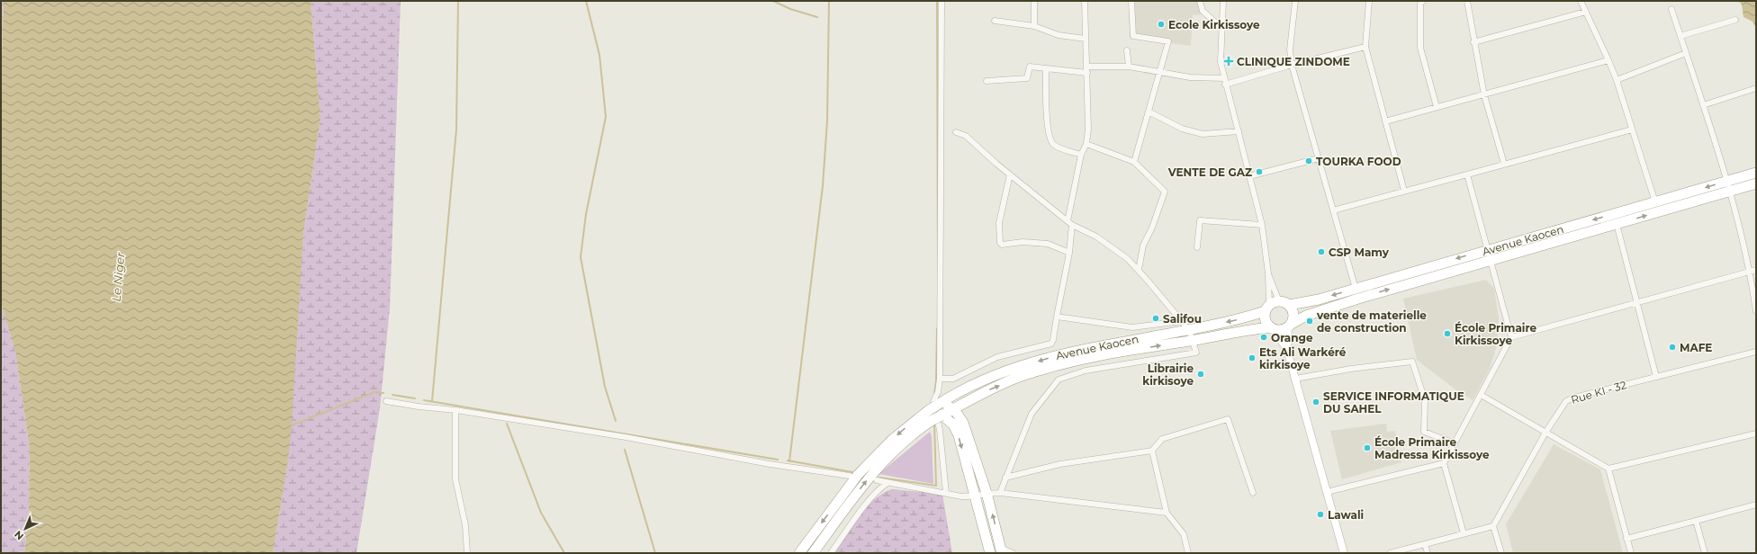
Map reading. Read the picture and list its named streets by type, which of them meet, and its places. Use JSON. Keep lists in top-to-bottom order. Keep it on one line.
{"streets":{"highway":["Avenue Kaocen"],"street":["Rue KI - 32"]},"water":["Le Niger"],"places":{"other":["Ecole Kirkissoye","TOURKA FOOD","VENTE DE GAZ","CSP Mamy","Salifou","vente de materielle de construction","École Primaire Kirkissoye","Orange","MAFE","Ets Ali Warkéré kirkisoye","Librairie kirkisoye","SERVICE INFORMATIQUE DU SAHEL","École Primaire Madressa Kirkissoye","Lawali"],"health":["CLINIQUE ZINDOME"]},"north":"bottom left"}
